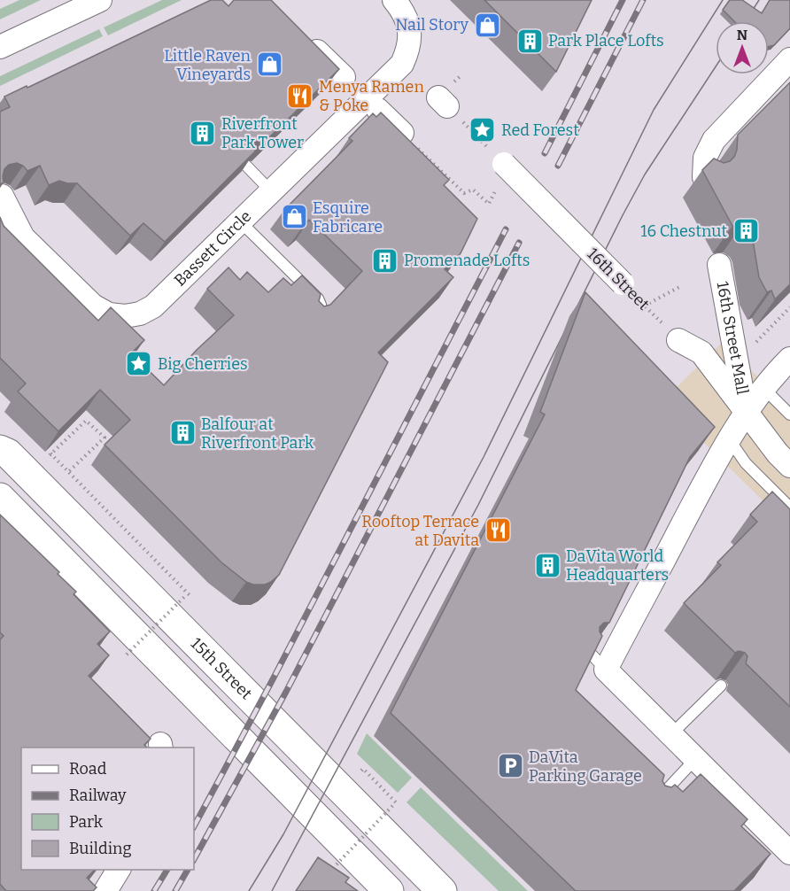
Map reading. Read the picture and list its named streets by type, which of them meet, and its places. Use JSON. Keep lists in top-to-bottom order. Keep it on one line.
{"streets":{"main road":["15th Street"],"street":["Bassett Circle","16th Street","16th Street Mall"]},"places":{"shop":["Nail Story","Little Raven Vineyards","Esquire Fabricare"],"building":["Park Place Lofts","Riverfront Park Tower","16 Chestnut","Promenade Lofts","Balfour at Riverfront Park","DaVita World Headquarters"],"restaurant":["Menya Ramen & Poke","Rooftop Terrace at Davita"],"place":["Red Forest","Big Cherries"],"parking":["DaVita Parking Garage"]},"legend":["Road","Railway","Park","Building"],"north":"top"}
